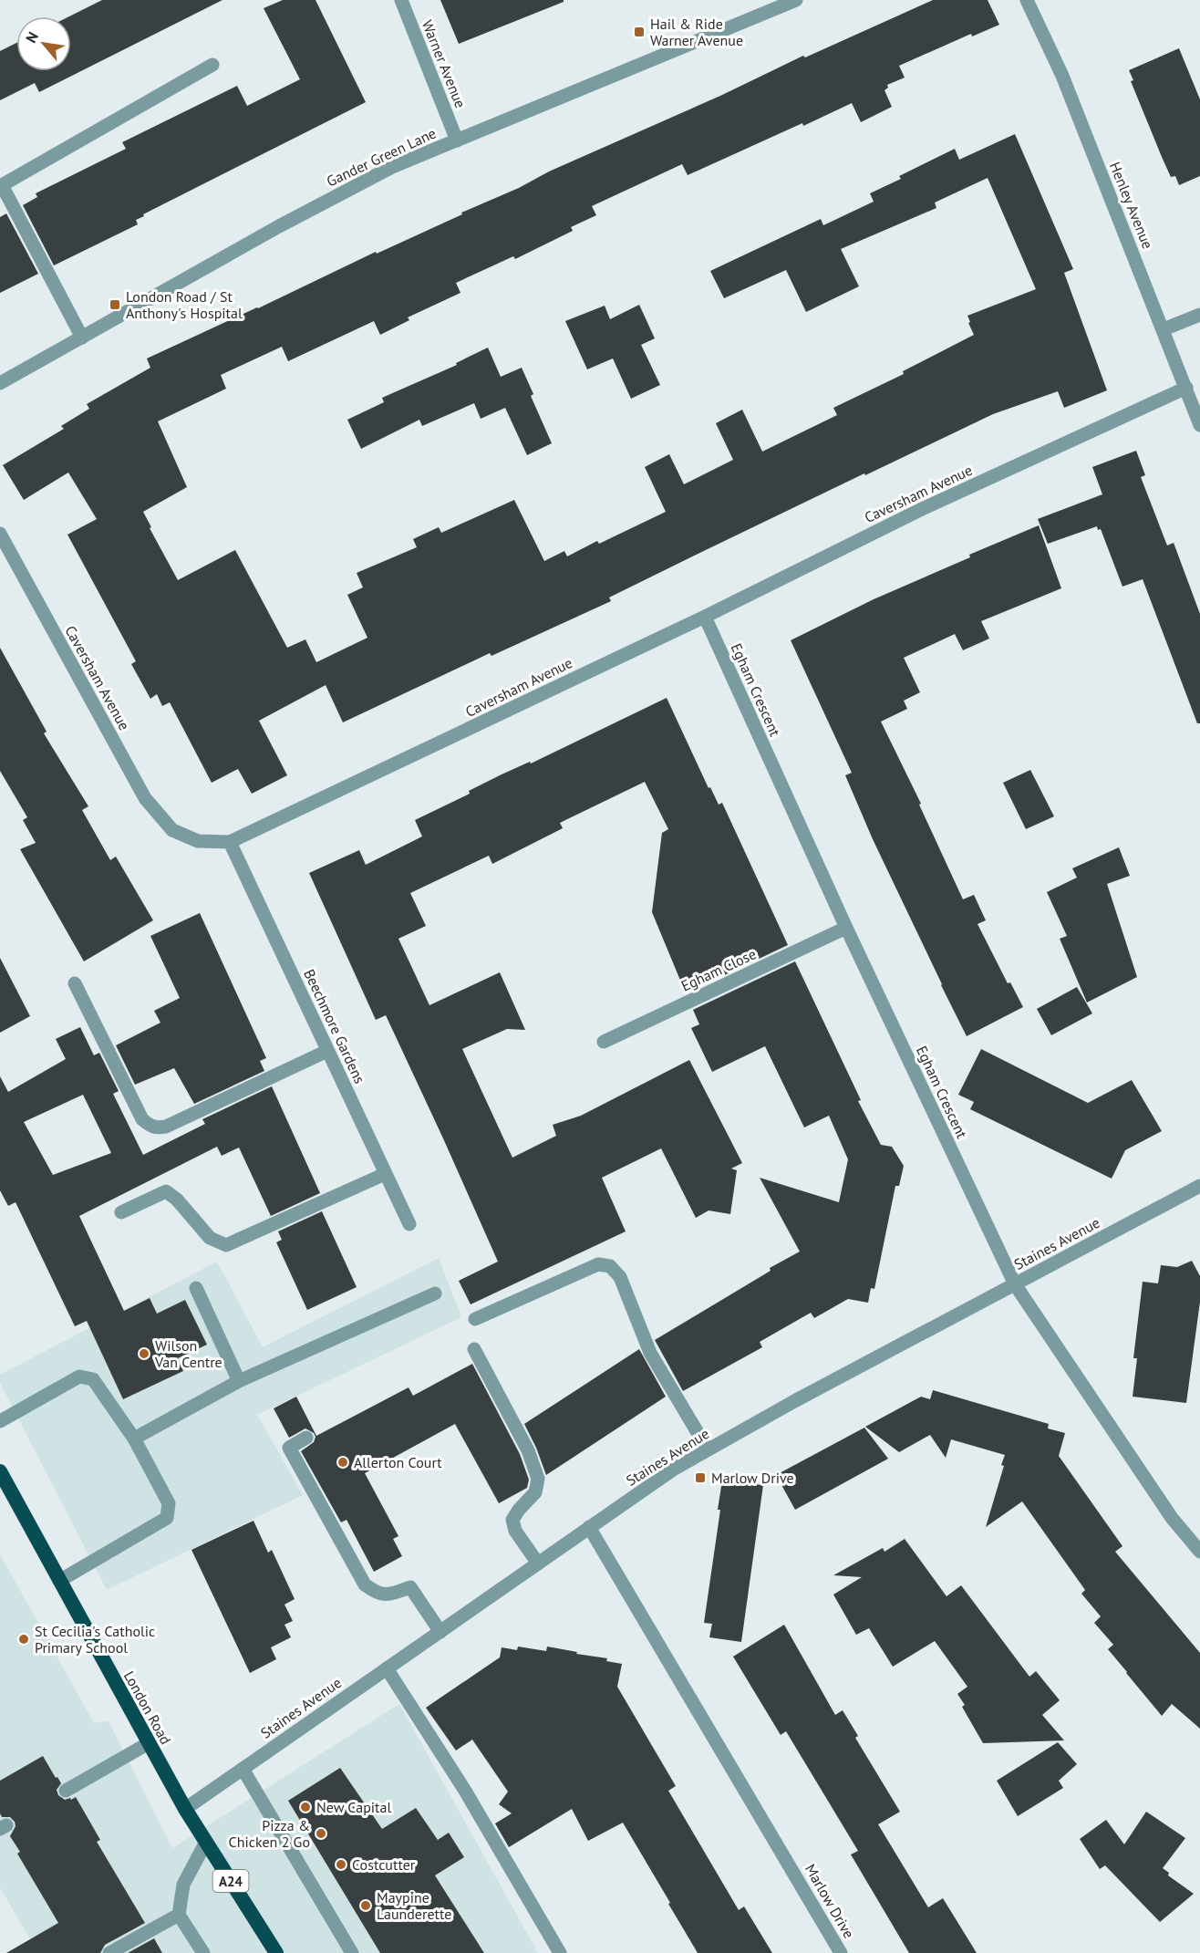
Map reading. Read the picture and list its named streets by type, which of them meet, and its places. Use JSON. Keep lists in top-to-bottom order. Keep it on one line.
{"streets":{"highway":["London Road","A24"],"street":["Warner Avenue","Gander Green Lane","Henley Avenue","Caversham Avenue","Egham Crescent","Egham Close","Beechmore Gardens","Staines Avenue","Marlow Drive"]},"crossings":[["Warner Avenue","Gander Green Lane"],["Henley Avenue","Caversham Avenue"],["Caversham Avenue","Egham Crescent"],["Caversham Avenue","Beechmore Gardens"],["Egham Crescent","Egham Close"],["Egham Crescent","Staines Avenue"],["Staines Avenue","London Road"],["Staines Avenue","Marlow Drive"]],"places":{"transit":["Hail & Ride Warner Avenue","London Road / St Anthony's Hospital","Marlow Drive"],"other":["Wilson Van Centre","Allerton Court","St Cecilia's Catholic Primary School","New Capital","Pizza & Chicken 2 Go","Costcutter","Maypine Launderette"]},"north":"top left"}
